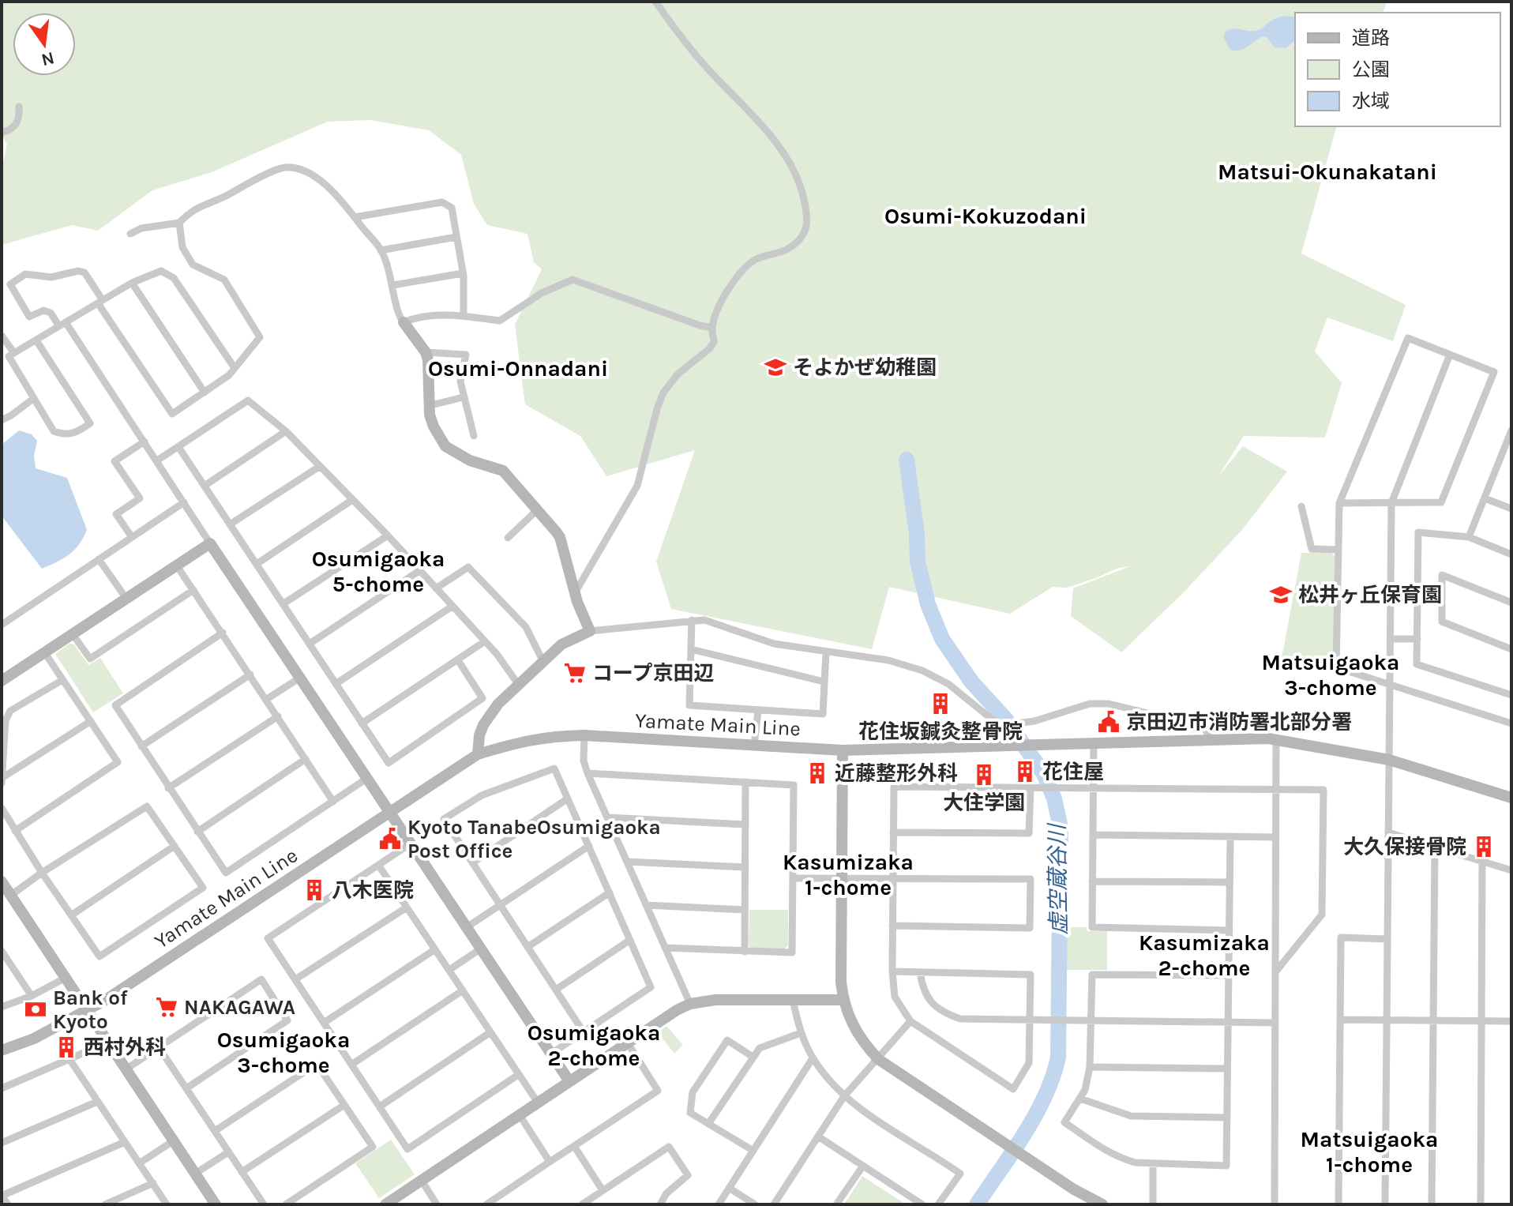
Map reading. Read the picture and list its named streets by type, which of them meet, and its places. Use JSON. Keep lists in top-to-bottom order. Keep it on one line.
{"streets":{"street":["Yamate Main Line"]},"districts":["Matsui-Okunakatani","Osumi-Kokuzodani","Osumi-Onnadani","Osumigaoka 5-chome","Matsuigaoka 3-chome","Kasumizaka 1-chome","Kasumizaka 2-chome","Osumigaoka 2-chome","Osumigaoka 3-chome","Matsuigaoka 1-chome"],"water":["虚空蔵谷川"],"places":{"school or university":["そよかぜ幼稚園","松井ヶ丘保育園"],"supermarket":["コープ京田辺","NAKAGAWA"],"building":["花住坂鍼灸整骨院","花住屋","近藤整形外科","大住学園","大久保接骨院","八木医院","西村外科"],"public building":["京田辺市消防署北部分署","Kyoto TanabeOsumigaoka Post Office"],"bank":["Bank of Kyoto"]},"legend":["道路","公園","水域"],"north":"bottom"}
